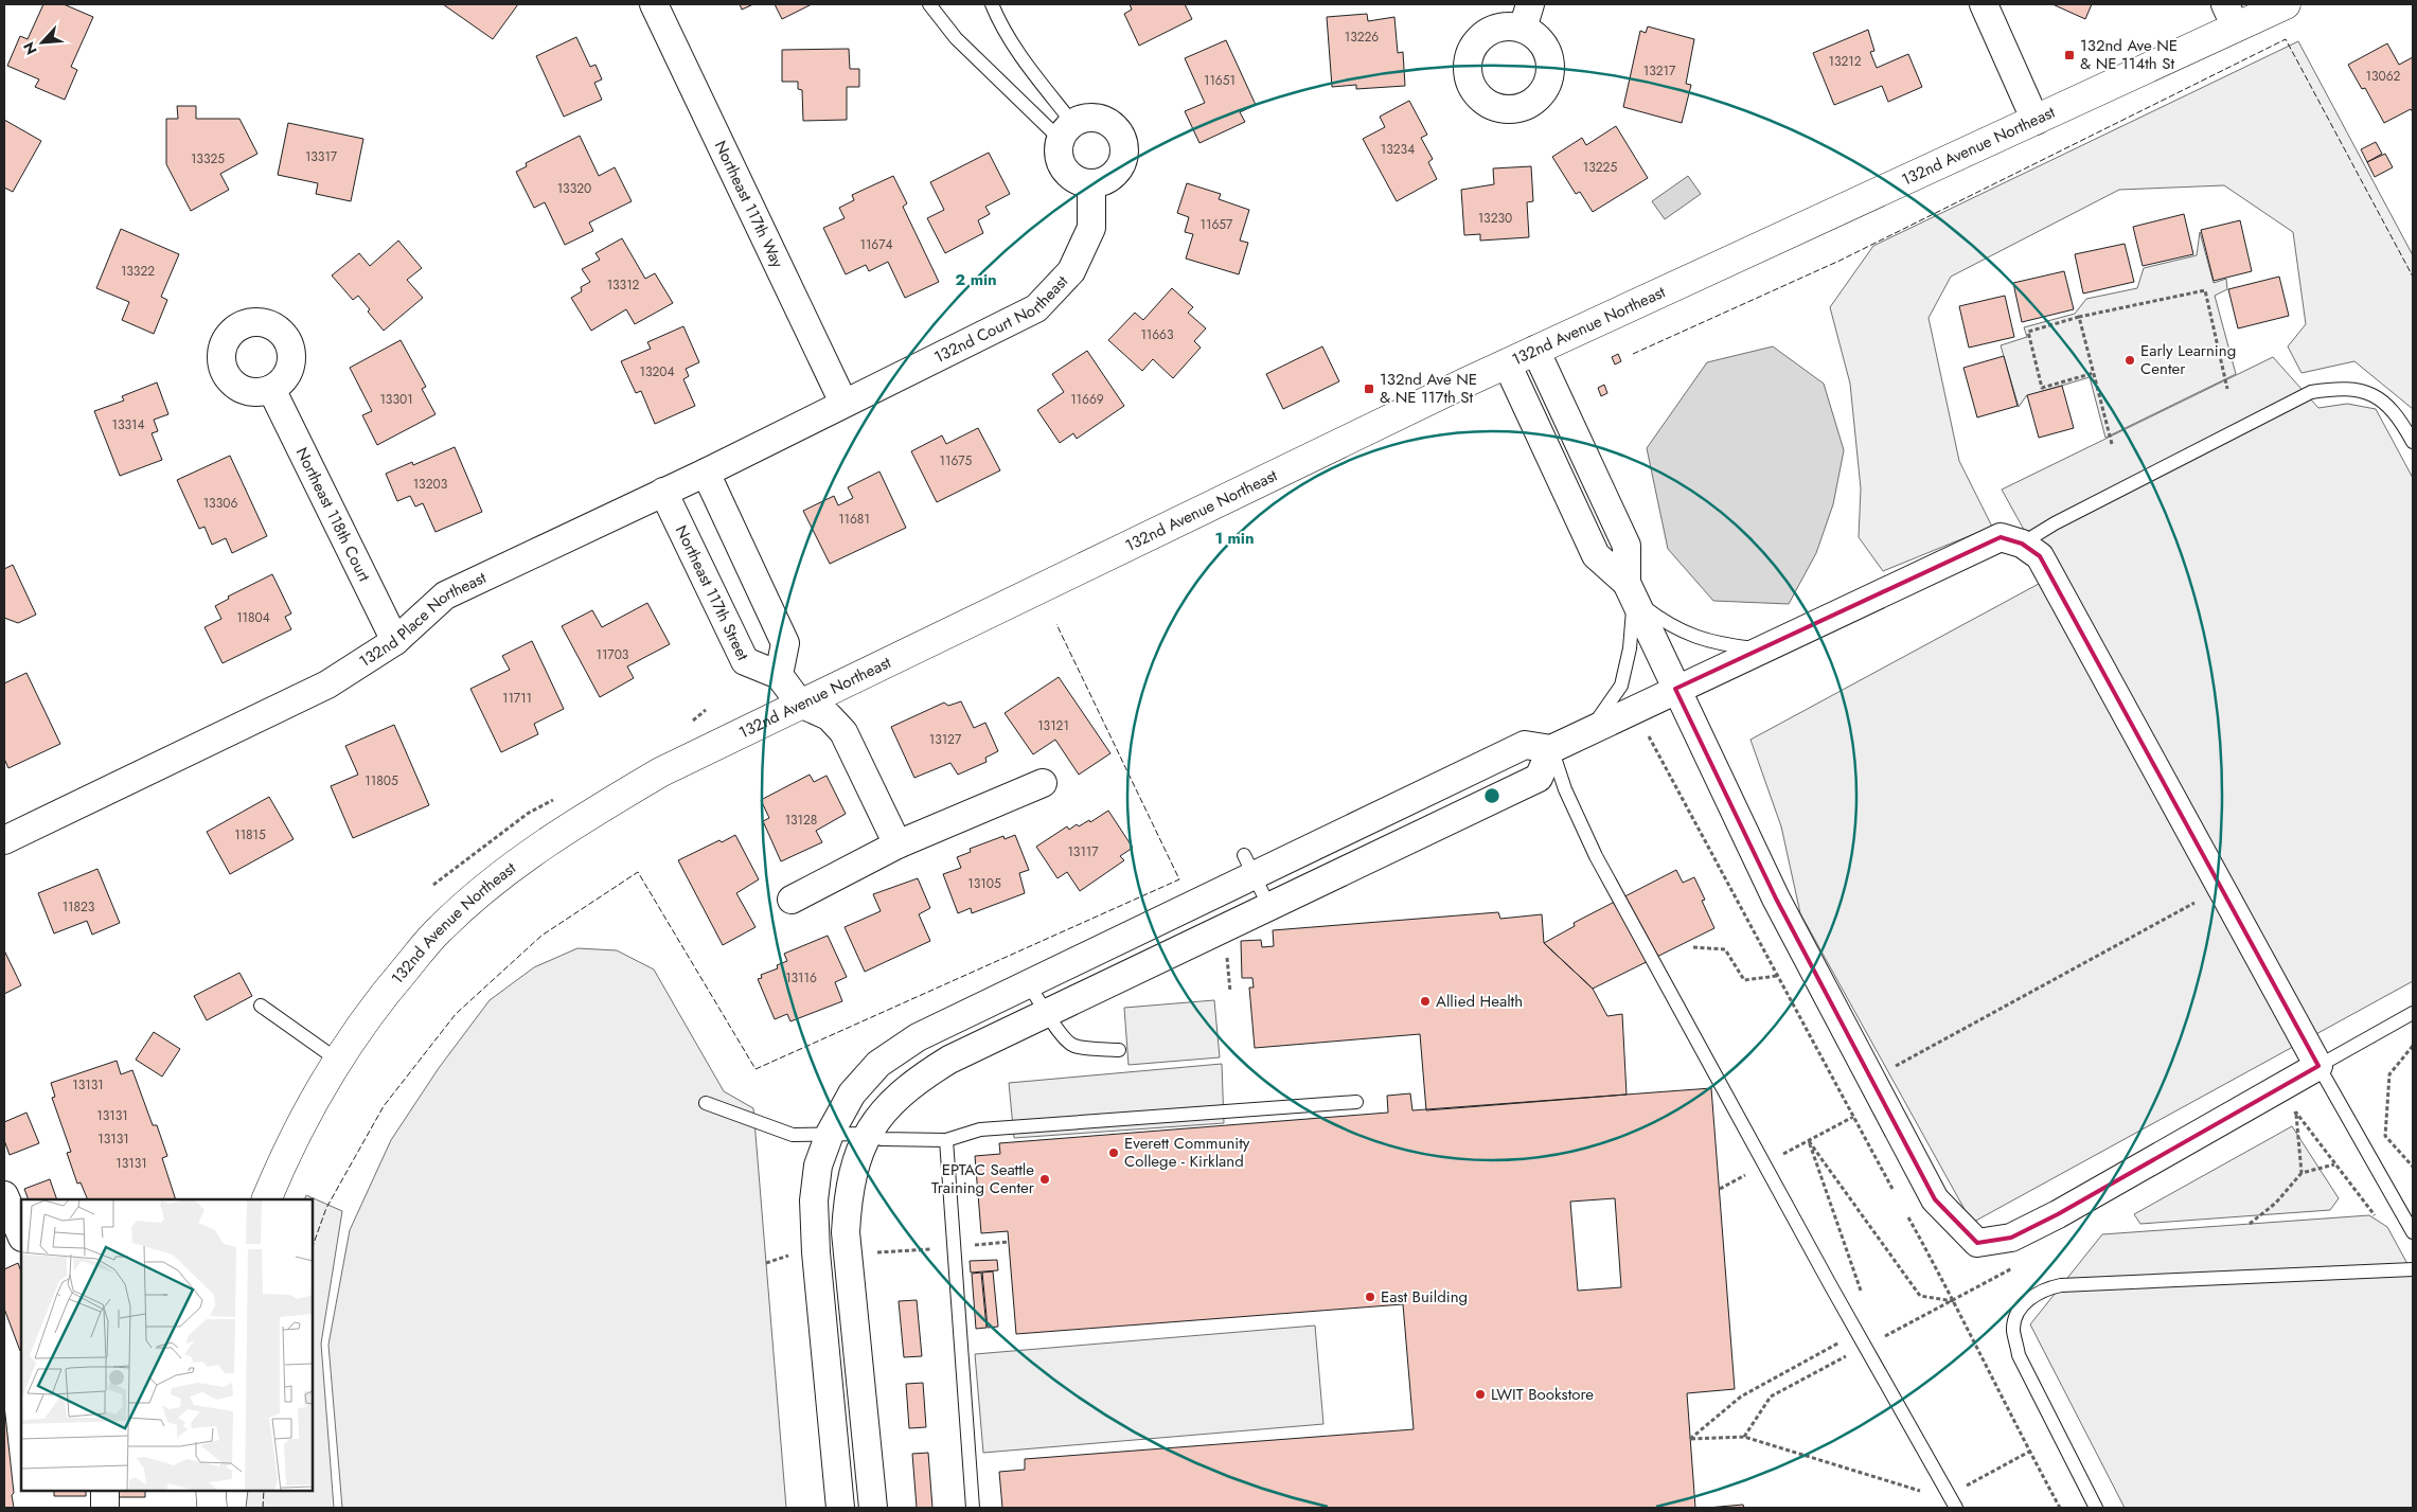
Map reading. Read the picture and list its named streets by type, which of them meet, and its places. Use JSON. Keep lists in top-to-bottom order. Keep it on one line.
{"streets":{"street":["132nd Avenue Northeast","Northeast 117th Way","132nd Court Northeast","Northeast 118th Court","Northeast 117th Street","132nd Place Northeast"]},"crossings":[["Northeast 117th Way","132nd Court Northeast"],["Northeast 117th Way","132nd Place Northeast"],["132nd Court Northeast","132nd Place Northeast"],["Northeast 118th Court","132nd Place Northeast"],["Northeast 117th Street","132nd Place Northeast"]],"places":{"transit":["132nd Ave NE & NE 114th St","132nd Ave NE & NE 117th St"],"other":["Early Learning Center","Allied Health","Everett Community College - Kirkland","EPTAC Seattle Training Center","East Building","LWIT Bookstore"]},"house_numbers":["13226","13212","13217","13062","11651","13234","13317","13325","13225","13320","13230","11657","11674","13322","13312","11663","13204","13301","11669","13314","11675","13203","13306","11681","11804","11703","11711","13121","13127","11805","13128","11815","13117","13105","11823","13116","13131","13131","13131","13131"],"north":"bottom left","rings":["2 min","1 min"]}
